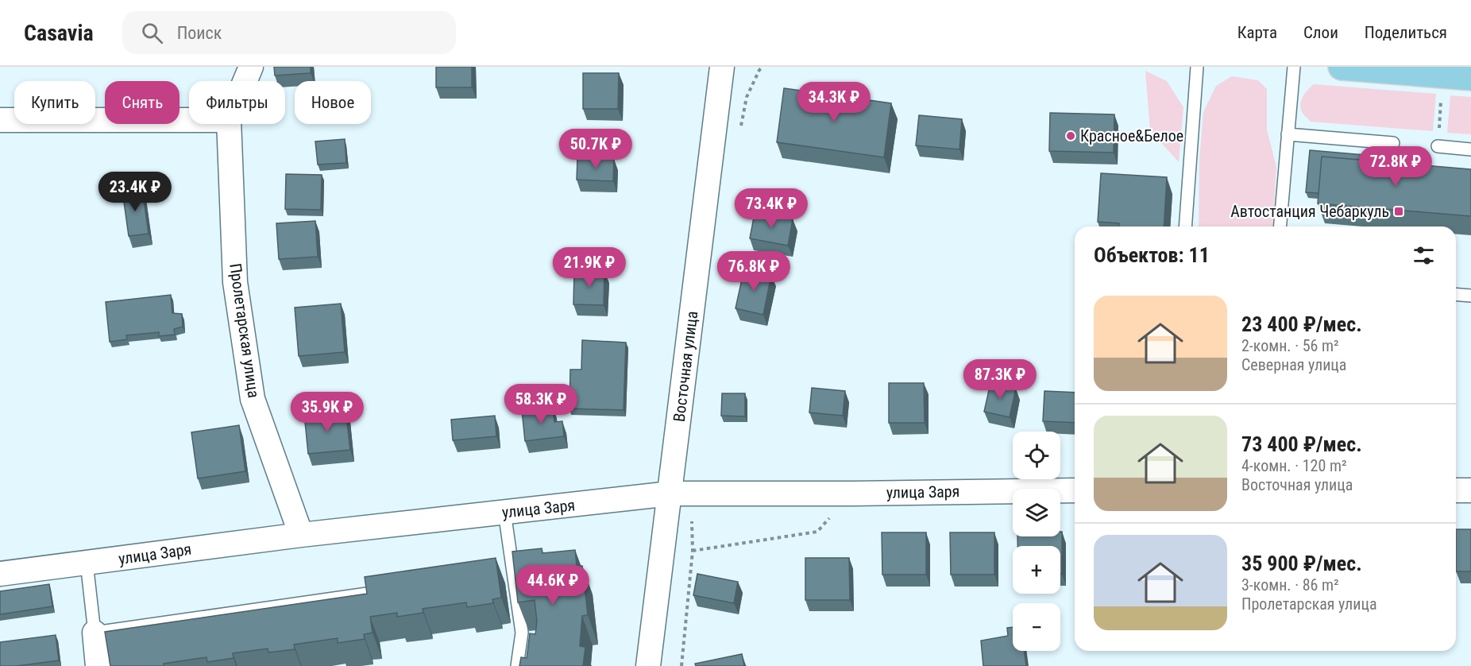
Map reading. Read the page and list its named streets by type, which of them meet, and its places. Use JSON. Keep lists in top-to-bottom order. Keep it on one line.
{"streets":{"street":["Пролетарская улица","Восточная улица","улица Заря"]},"crossings":[["Пролетарская улица","улица Заря"],["Восточная улица","улица Заря"]],"places":{"other":["Красное&Белое"],"transit":["Автостанция Чебаркуль"]},"page":{"header":"Casavia","search":"Поиск","nav":["Карта","Слои","Поделиться"],"chip":["Купить","Снять","Фильтры","Новое"],"price":["34.3K ₽","50.7K ₽","72.8K ₽","23.4K ₽","73.4K ₽","21.9K ₽","76.8K ₽","87.3K ₽","58.3K ₽","35.9K ₽","44.6K ₽"],"heading":"Объектов: 11","list":[{"name":"23 400 ₽/мес.","note":"2-комн. · 56 m² · Северная улица"},{"name":"73 400 ₽/мес.","note":"4-комн. · 120 m² · Восточная улица"},{"name":"35 900 ₽/мес.","note":"3-комн. · 86 m² · Пролетарская улица"}],"map_buttons":["+","−"]}}
